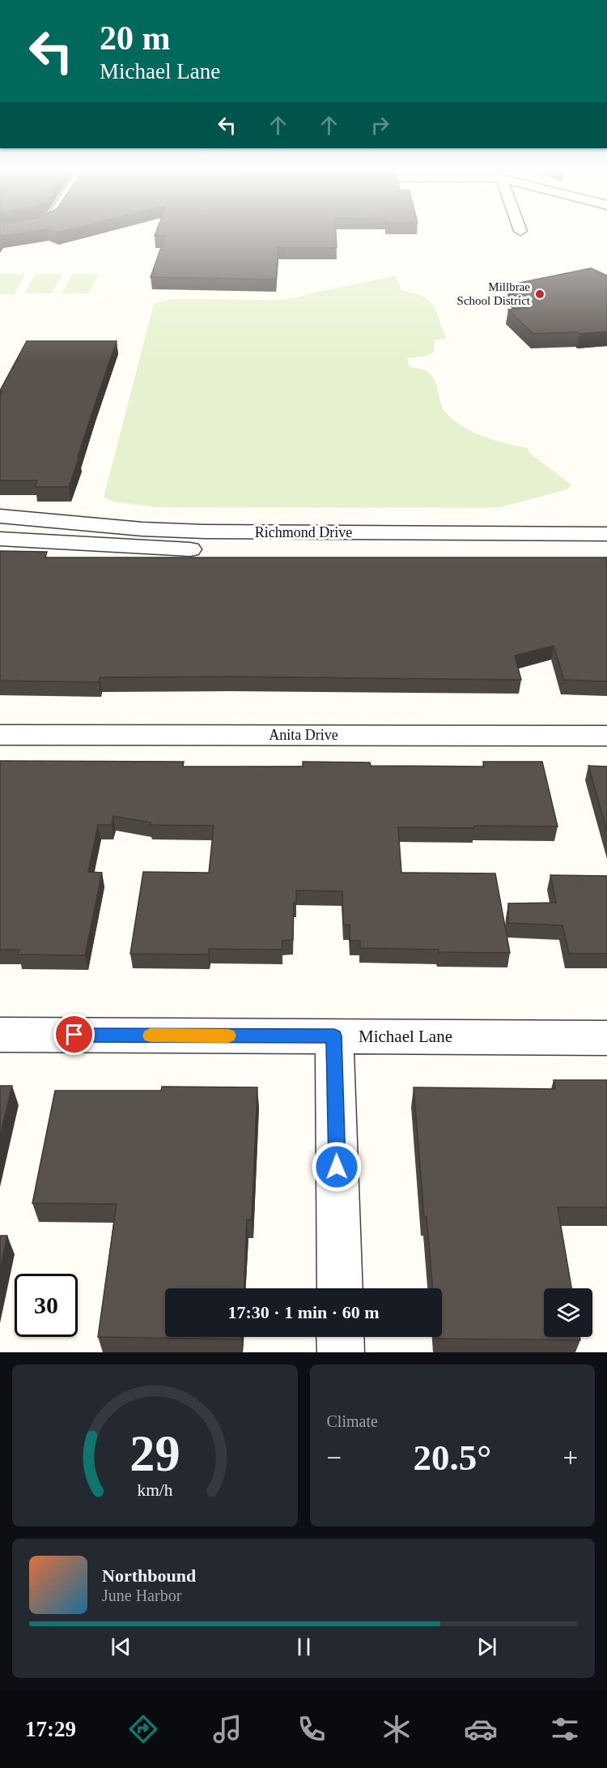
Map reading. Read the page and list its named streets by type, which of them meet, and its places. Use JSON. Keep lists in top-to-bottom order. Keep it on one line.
{"streets":{"street":["Richmond Drive","Anita Drive","Michael Lane"]},"places":["Millbrae School District"],"page":{"turn":["20 m","Michael Lane"],"limit":"30","trip":"17:30 · 1 min · 60 m","tile":"Climate","heat":["−","20.5°","+"],"song":["Northbound","June Harbor"],"tabs":"17:29","gauge":["29","km/h"]}}
